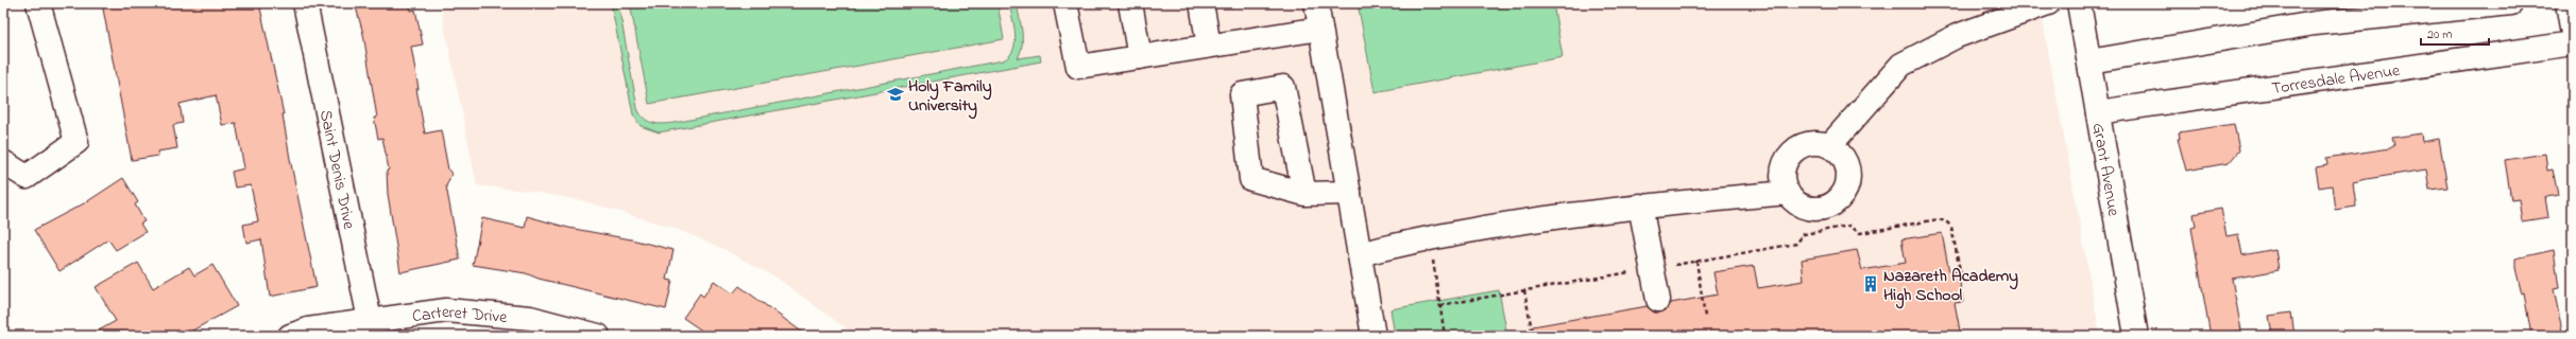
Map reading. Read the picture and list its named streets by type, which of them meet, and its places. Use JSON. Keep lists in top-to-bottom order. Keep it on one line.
{"streets":{"street":["Torresdale Avenue","Saint Denis Drive","Grant Avenue","Carteret Drive"]},"crossings":[["Torresdale Avenue","Grant Avenue"],["Saint Denis Drive","Carteret Drive"]],"places":{"school or university":["Holy Family University"],"building":["Nazareth Academy High School"]},"scale_bar":"20 m"}
